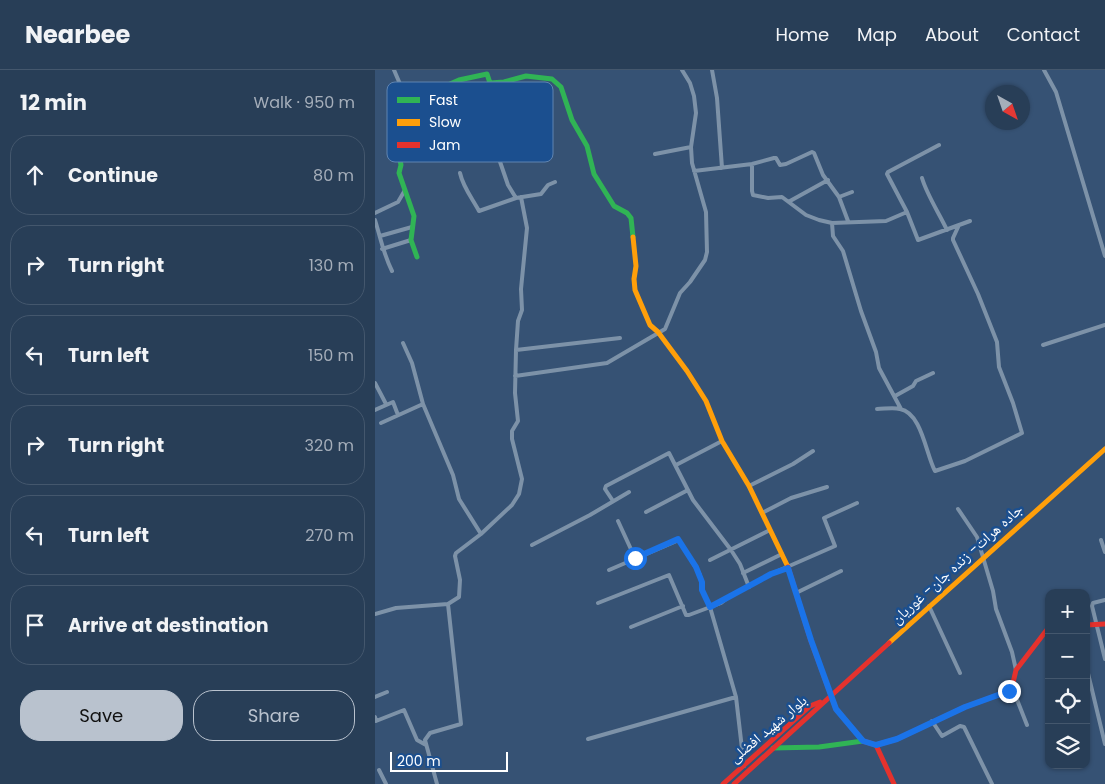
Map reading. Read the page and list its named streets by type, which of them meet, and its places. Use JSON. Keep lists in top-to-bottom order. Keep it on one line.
{"streets":{"street":["جاده هرات- زنده جان- غوریان","بلوار شهید افضلی"]},"crossings":[["جاده هرات- زنده جان- غوریان","بلوار شهید افضلی"]],"legend":["Fast","Slow","Jam"],"scale_bar":"200 m","north":"bottom right","page":{"header":"Nearbee","nav":["Home","Map","About","Contact"],"heading":["12 min","Walk · 950 m"],"list":[["Continue","80 m"],["Turn right","130 m"],["Turn left","150 m"],["Turn right","320 m"],["Turn left","270 m"],"Arrive at destination"],"map_buttons":["+","−"],"buttons":["Save","Share"],"scale":"200 m"}}
